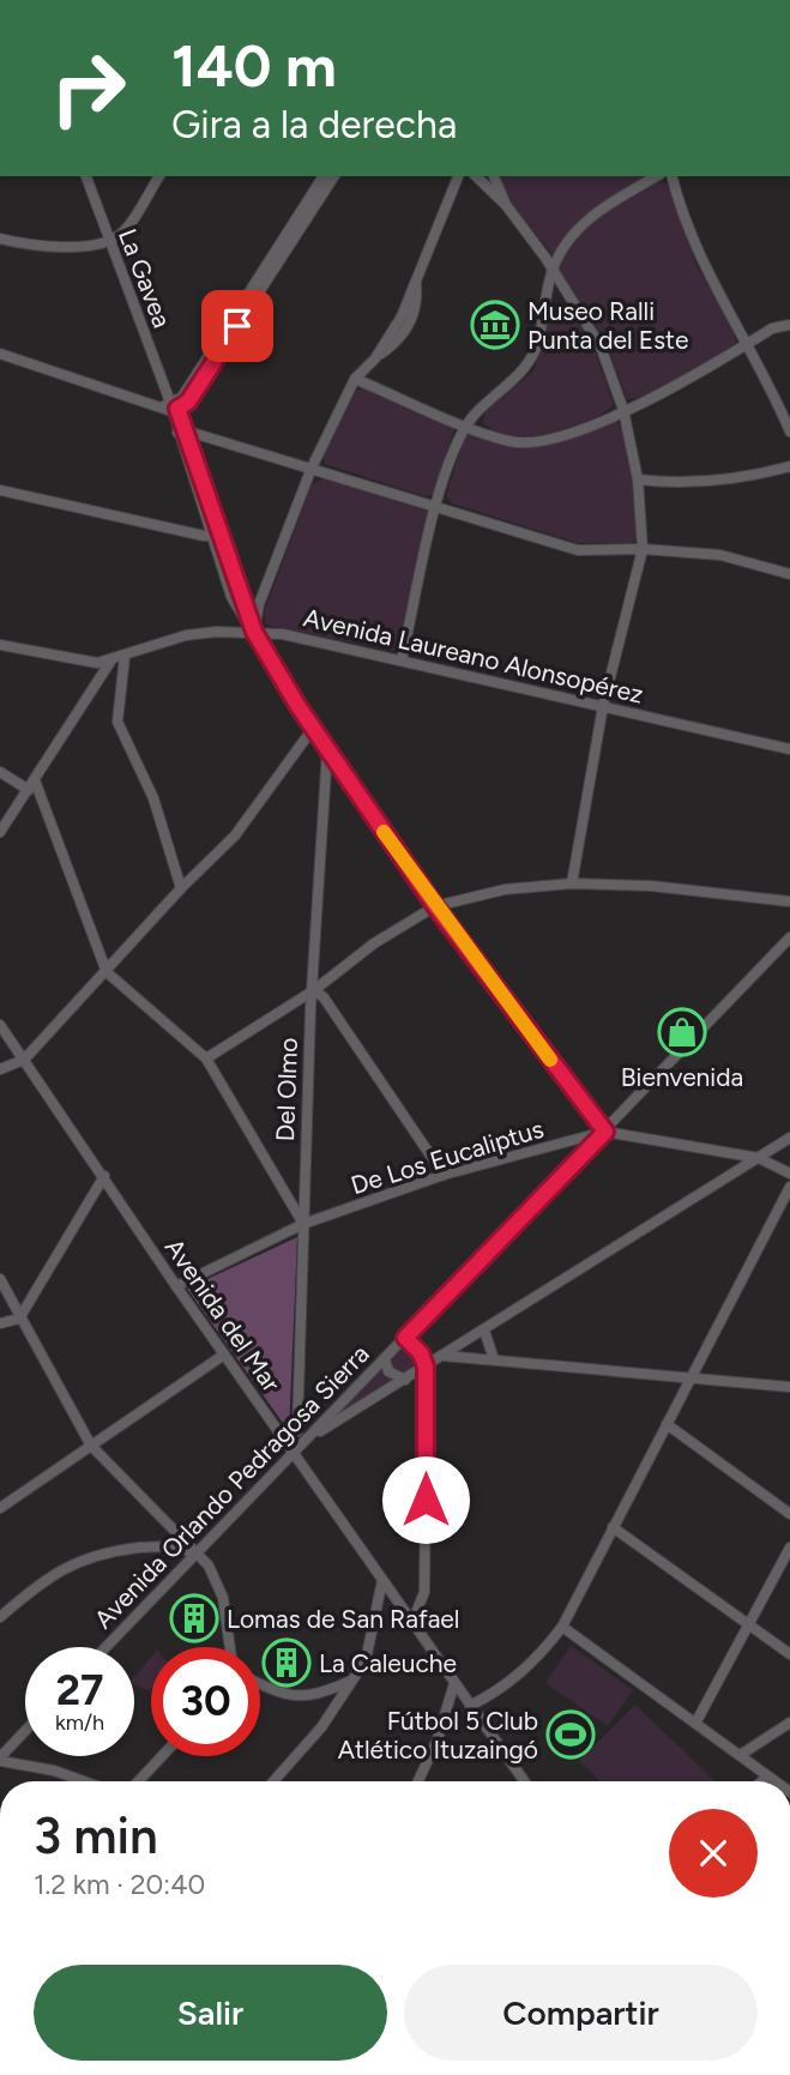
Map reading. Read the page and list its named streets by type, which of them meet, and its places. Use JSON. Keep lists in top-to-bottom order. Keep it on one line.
{"streets":{"street":["La Gavea","Avenida Laureano Alonsopérez","Del Olmo","De Los Eucaliptus","Avenida del Mar","Avenida Orlando Pedragosa Sierra"]},"crossings":[["La Gavea","Avenida Laureano Alonsopérez"],["La Gavea","Del Olmo"],["La Gavea","De Los Eucaliptus"],["La Gavea","Avenida Orlando Pedragosa Sierra"],["Del Olmo","De Los Eucaliptus"],["De Los Eucaliptus","Avenida del Mar"],["De Los Eucaliptus","Avenida Orlando Pedragosa Sierra"],["Avenida del Mar","Avenida Orlando Pedragosa Sierra"]],"places":{"museum":["Museo Ralli Punta del Este"],"shop":["Bienvenida"],"building":["Lomas de San Rafael","La Caleuche"],"sports":["Fútbol 5 Club Atlético Ituzaingó"]},"page":{"turn":["140 m","Gira a la derecha"],"speed":"27 km/h","limit":"30","heading":["3 min","1.2 km · 20:40"],"buttons":["Salir","Compartir"]}}
